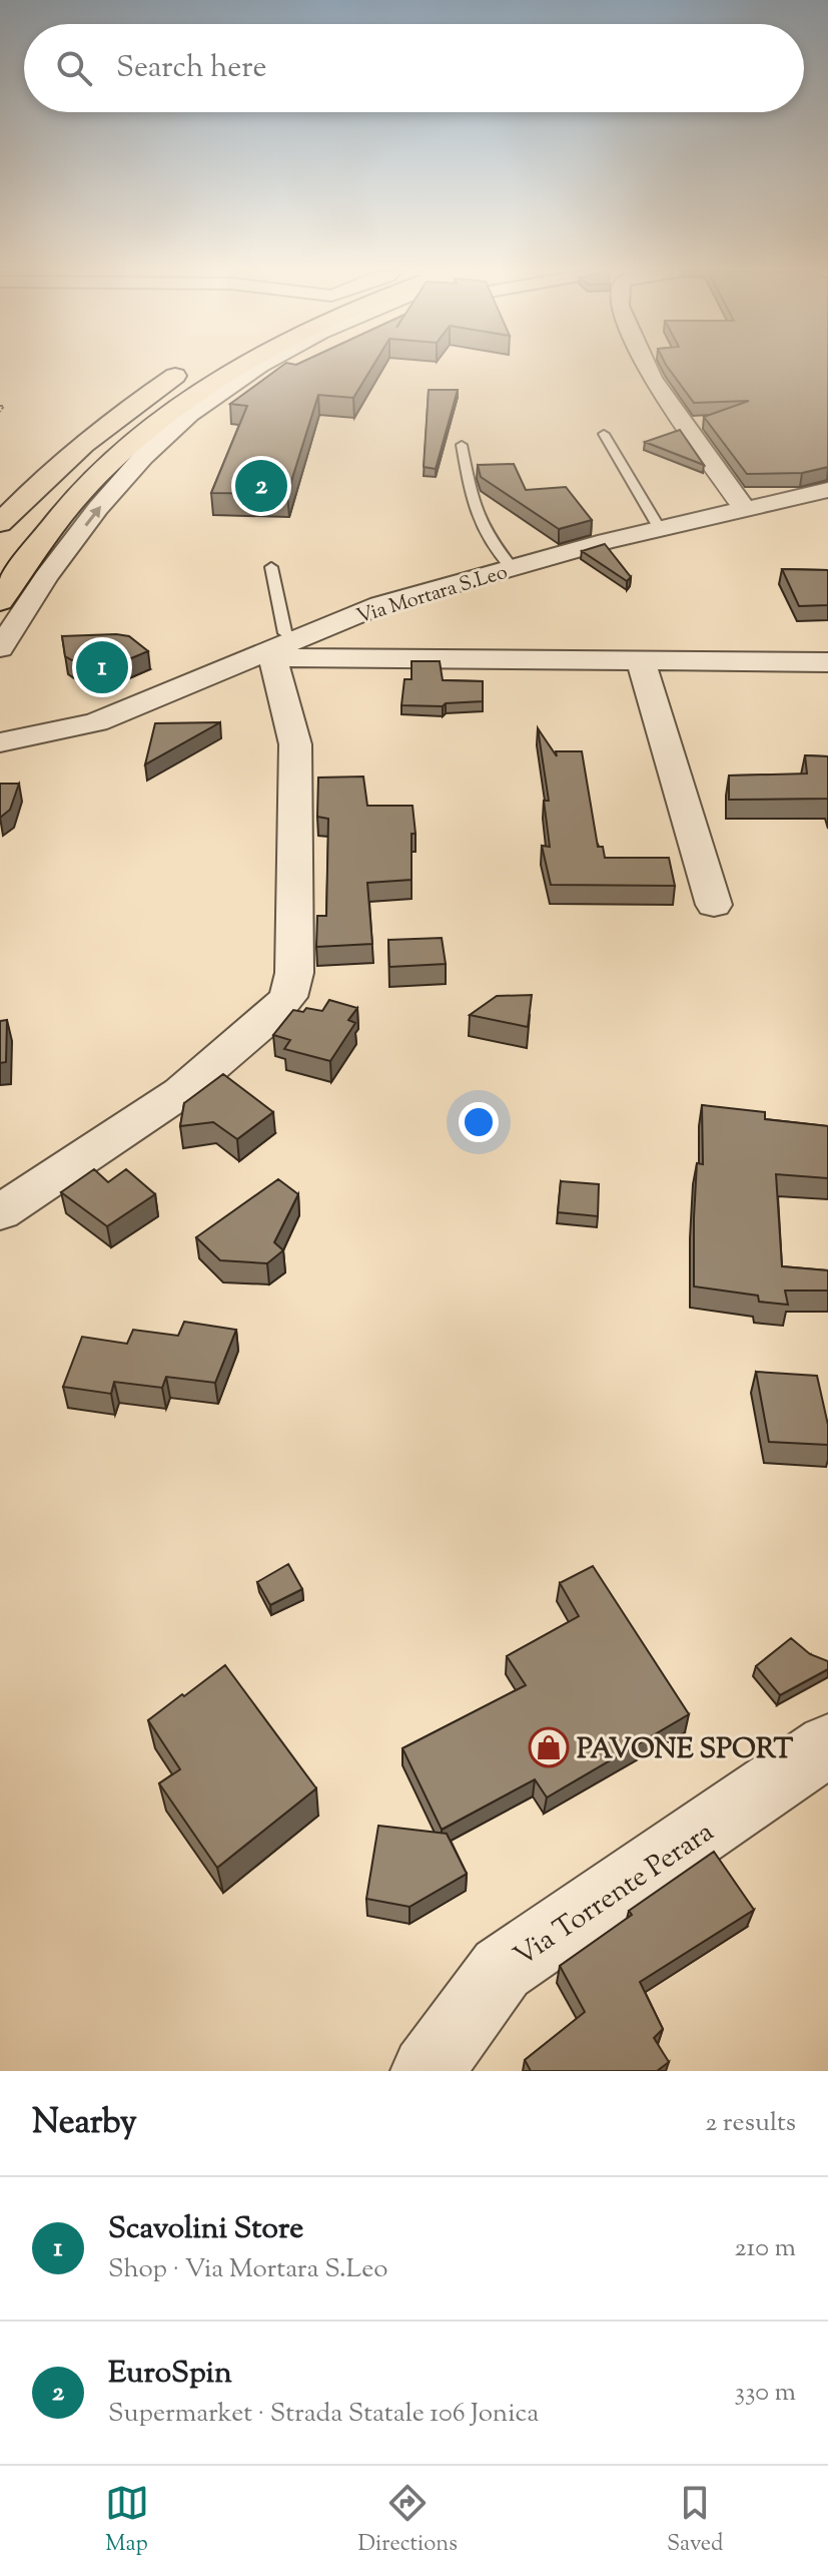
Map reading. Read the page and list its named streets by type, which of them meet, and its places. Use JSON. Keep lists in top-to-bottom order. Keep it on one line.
{"streets":{"street":["Via Mortara S.Leo","Via Torrente Perara"]},"places":{"shop":["PAVONE SPORT"]},"page":{"search":"Search here","pins":["2","1"],"heading":["Nearby","2 results"],"list":[{"mark":"1","name":"Scavolini Store","note":"Shop · Via Mortara S.Leo","value":"210 m"},{"mark":"2","name":"EuroSpin","note":"Supermarket · Strada Statale 106 Jonica","value":"330 m"}],"nav":["Map","Directions","Saved"]}}
